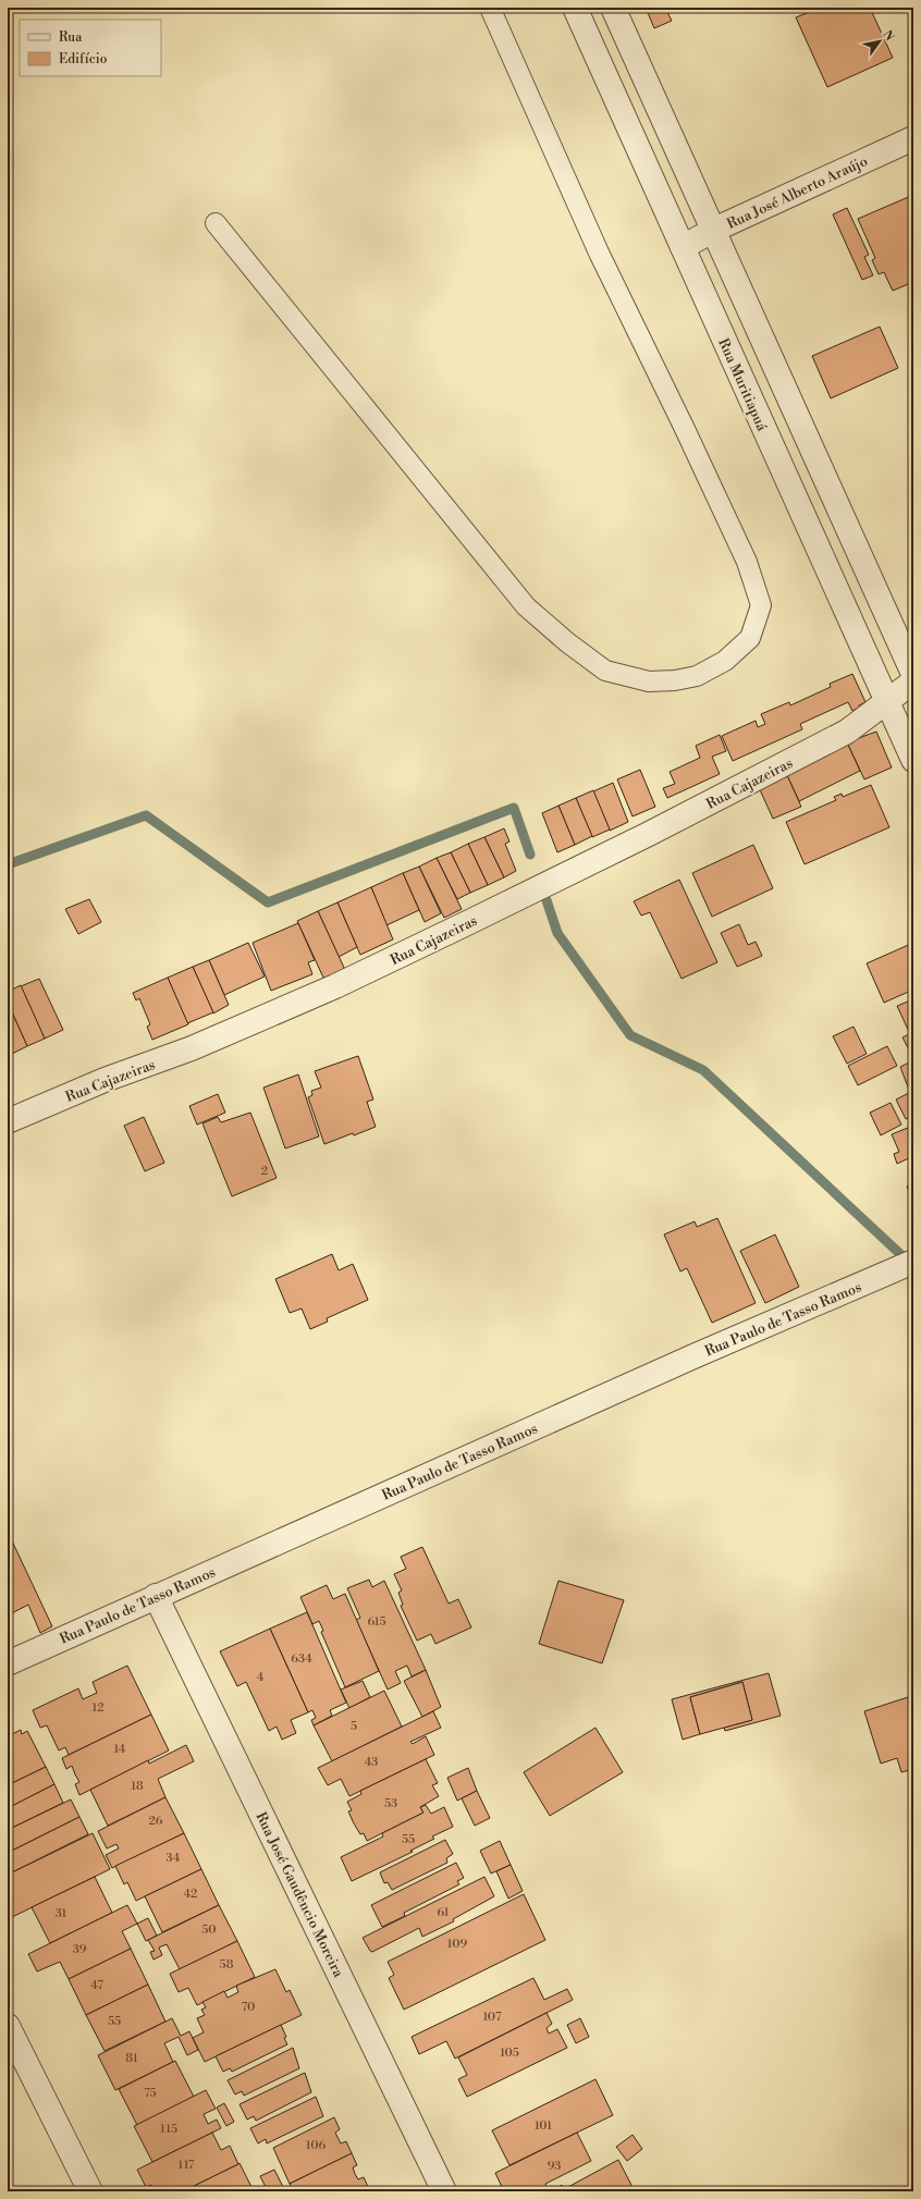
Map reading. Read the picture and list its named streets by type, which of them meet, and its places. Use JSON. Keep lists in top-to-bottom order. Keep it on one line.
{"streets":{"street":["Rua José Alberto Araújo","Rua Muritiapuá","Rua Cajazeiras","Rua Paulo de Tasso Ramos","Rua José Gaudêncio Moreira"]},"crossings":[["Rua José Alberto Araújo","Rua Muritiapuá"],["Rua Muritiapuá","Rua Cajazeiras"],["Rua Paulo de Tasso Ramos","Rua José Gaudêncio Moreira"]],"house_numbers":["2","615","634","4","12","5","14","43","18","53","26","55","34","42","61","31","50","109","39","58","47","70","107","55","105","81","75","101","115","106","117","93"],"legend":["Rua","Edifício"],"north":"top right"}
